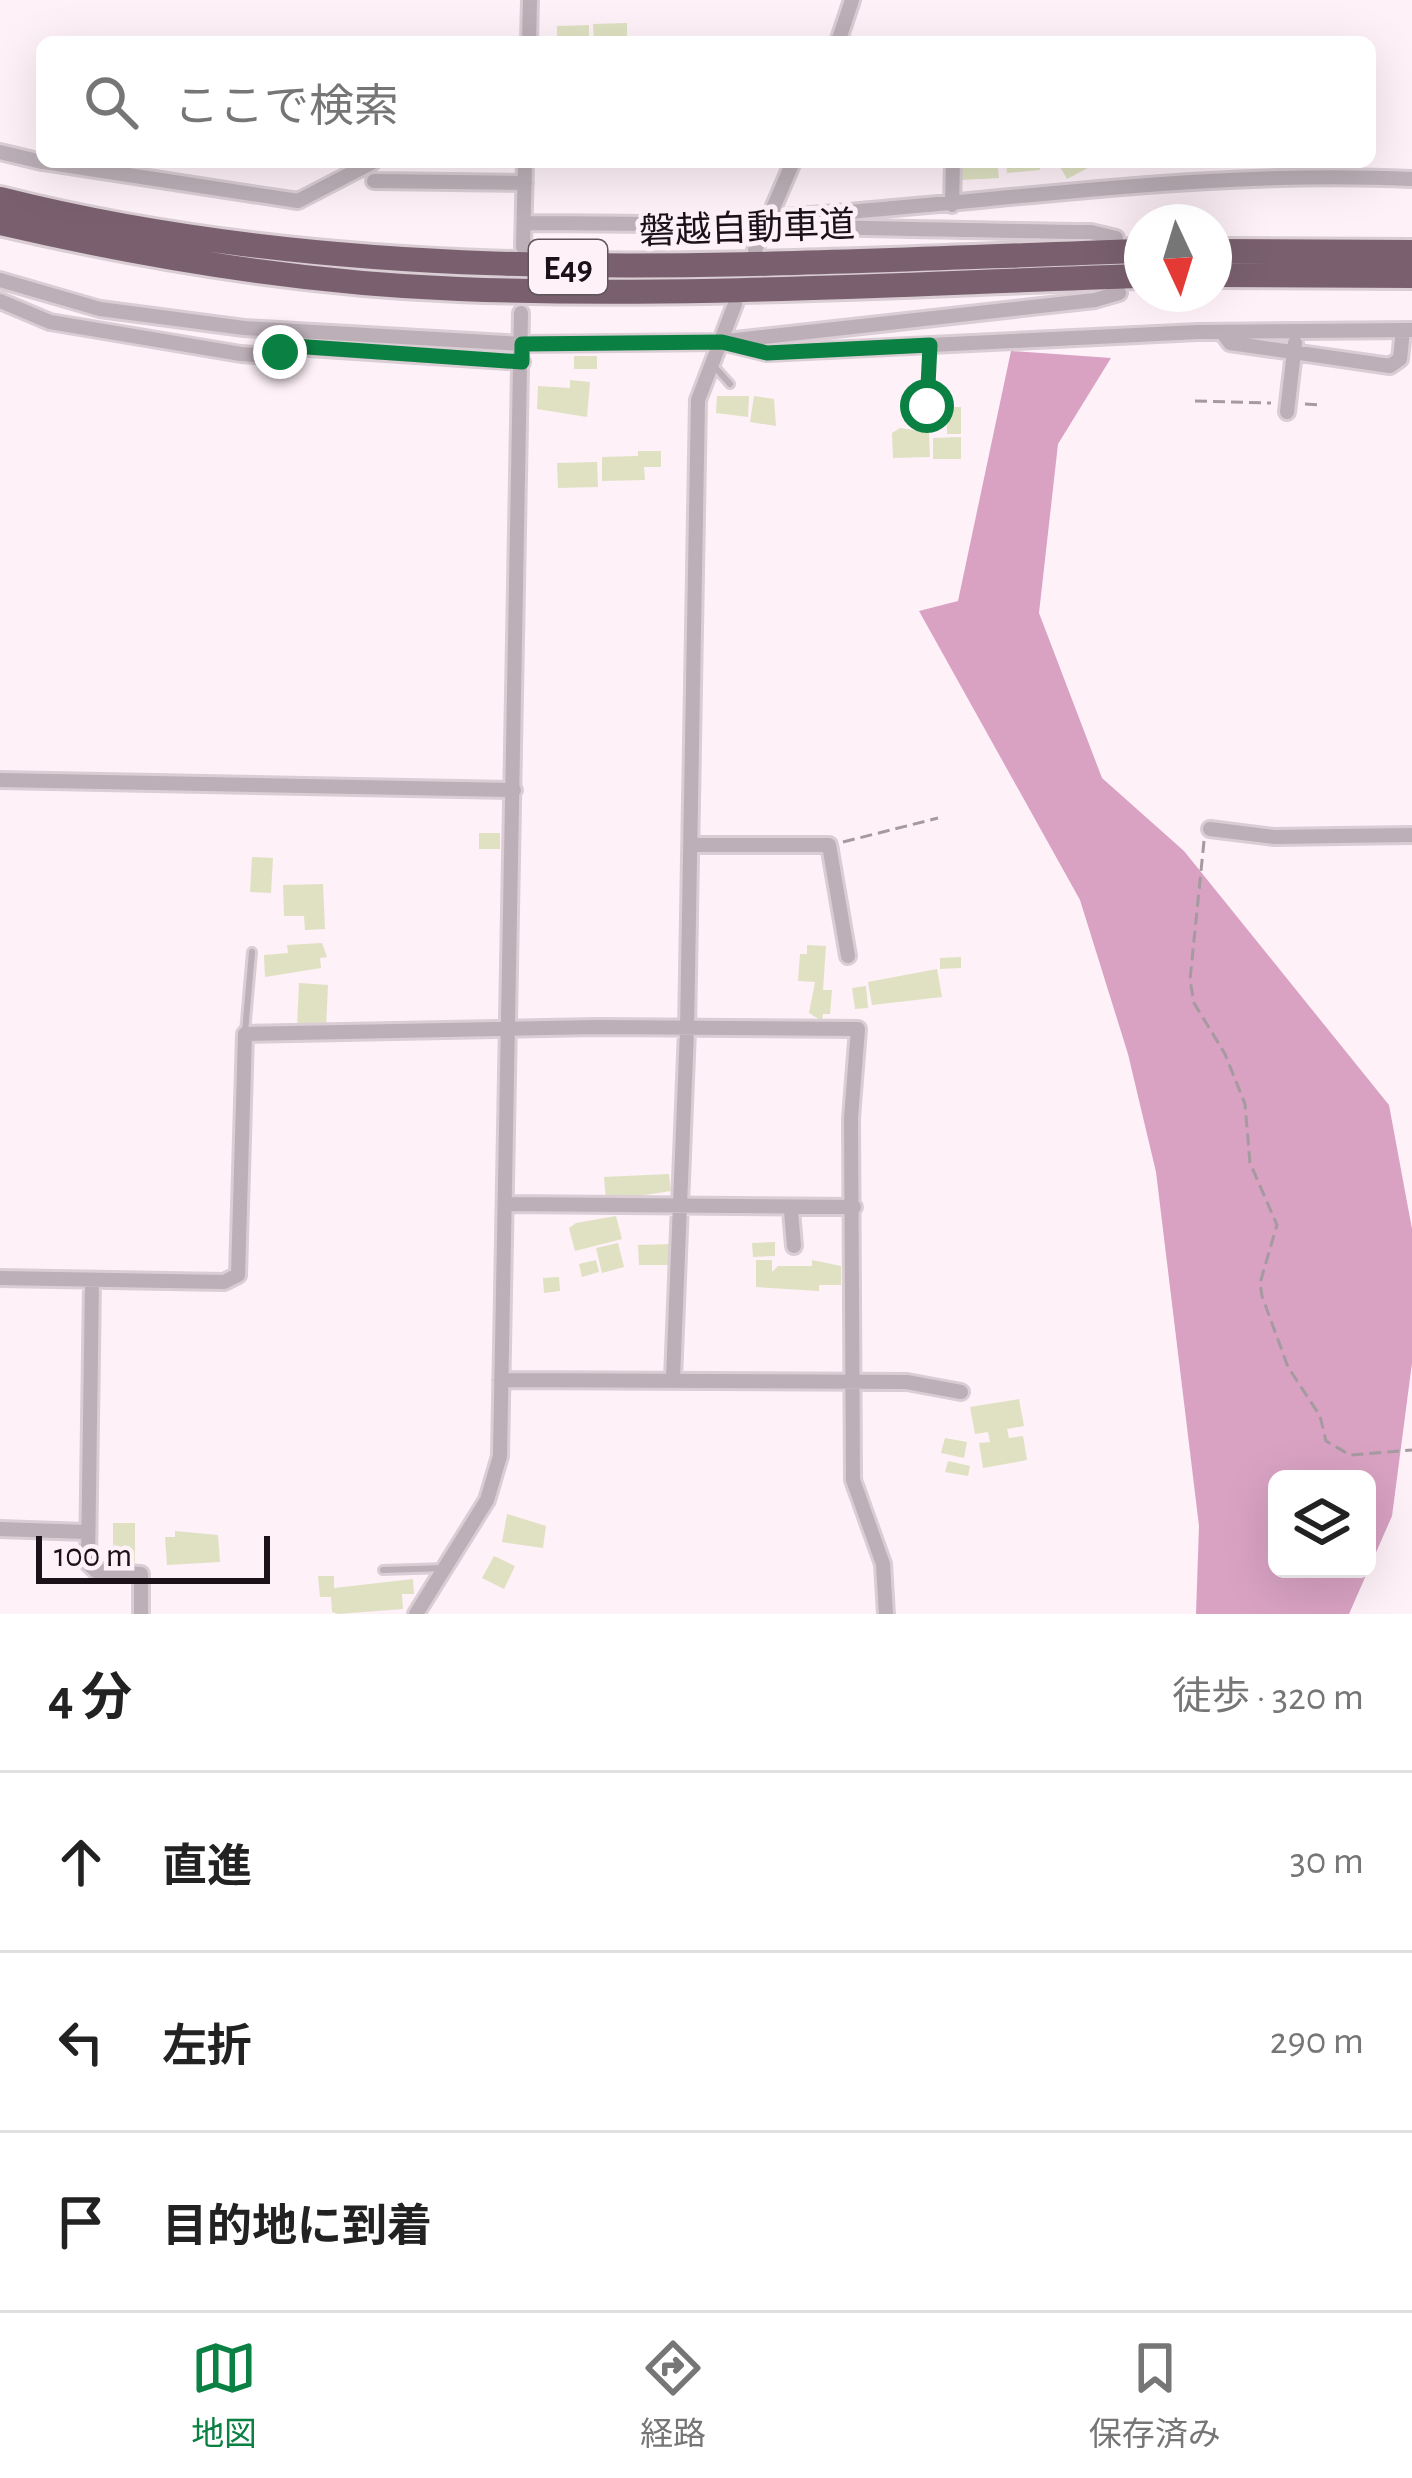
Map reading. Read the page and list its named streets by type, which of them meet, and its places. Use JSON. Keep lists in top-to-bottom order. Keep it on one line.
{"streets":{"highway":["磐越自動車道","E49"]},"scale_bar":"100 m","north":"bottom","page":{"search":"ここで検索","scale":"100 m","heading":["4 分","徒歩 · 320 m"],"list":[["直進","30 m"],["左折","290 m"],"目的地に到着"],"nav":["地図","経路","保存済み"]}}
